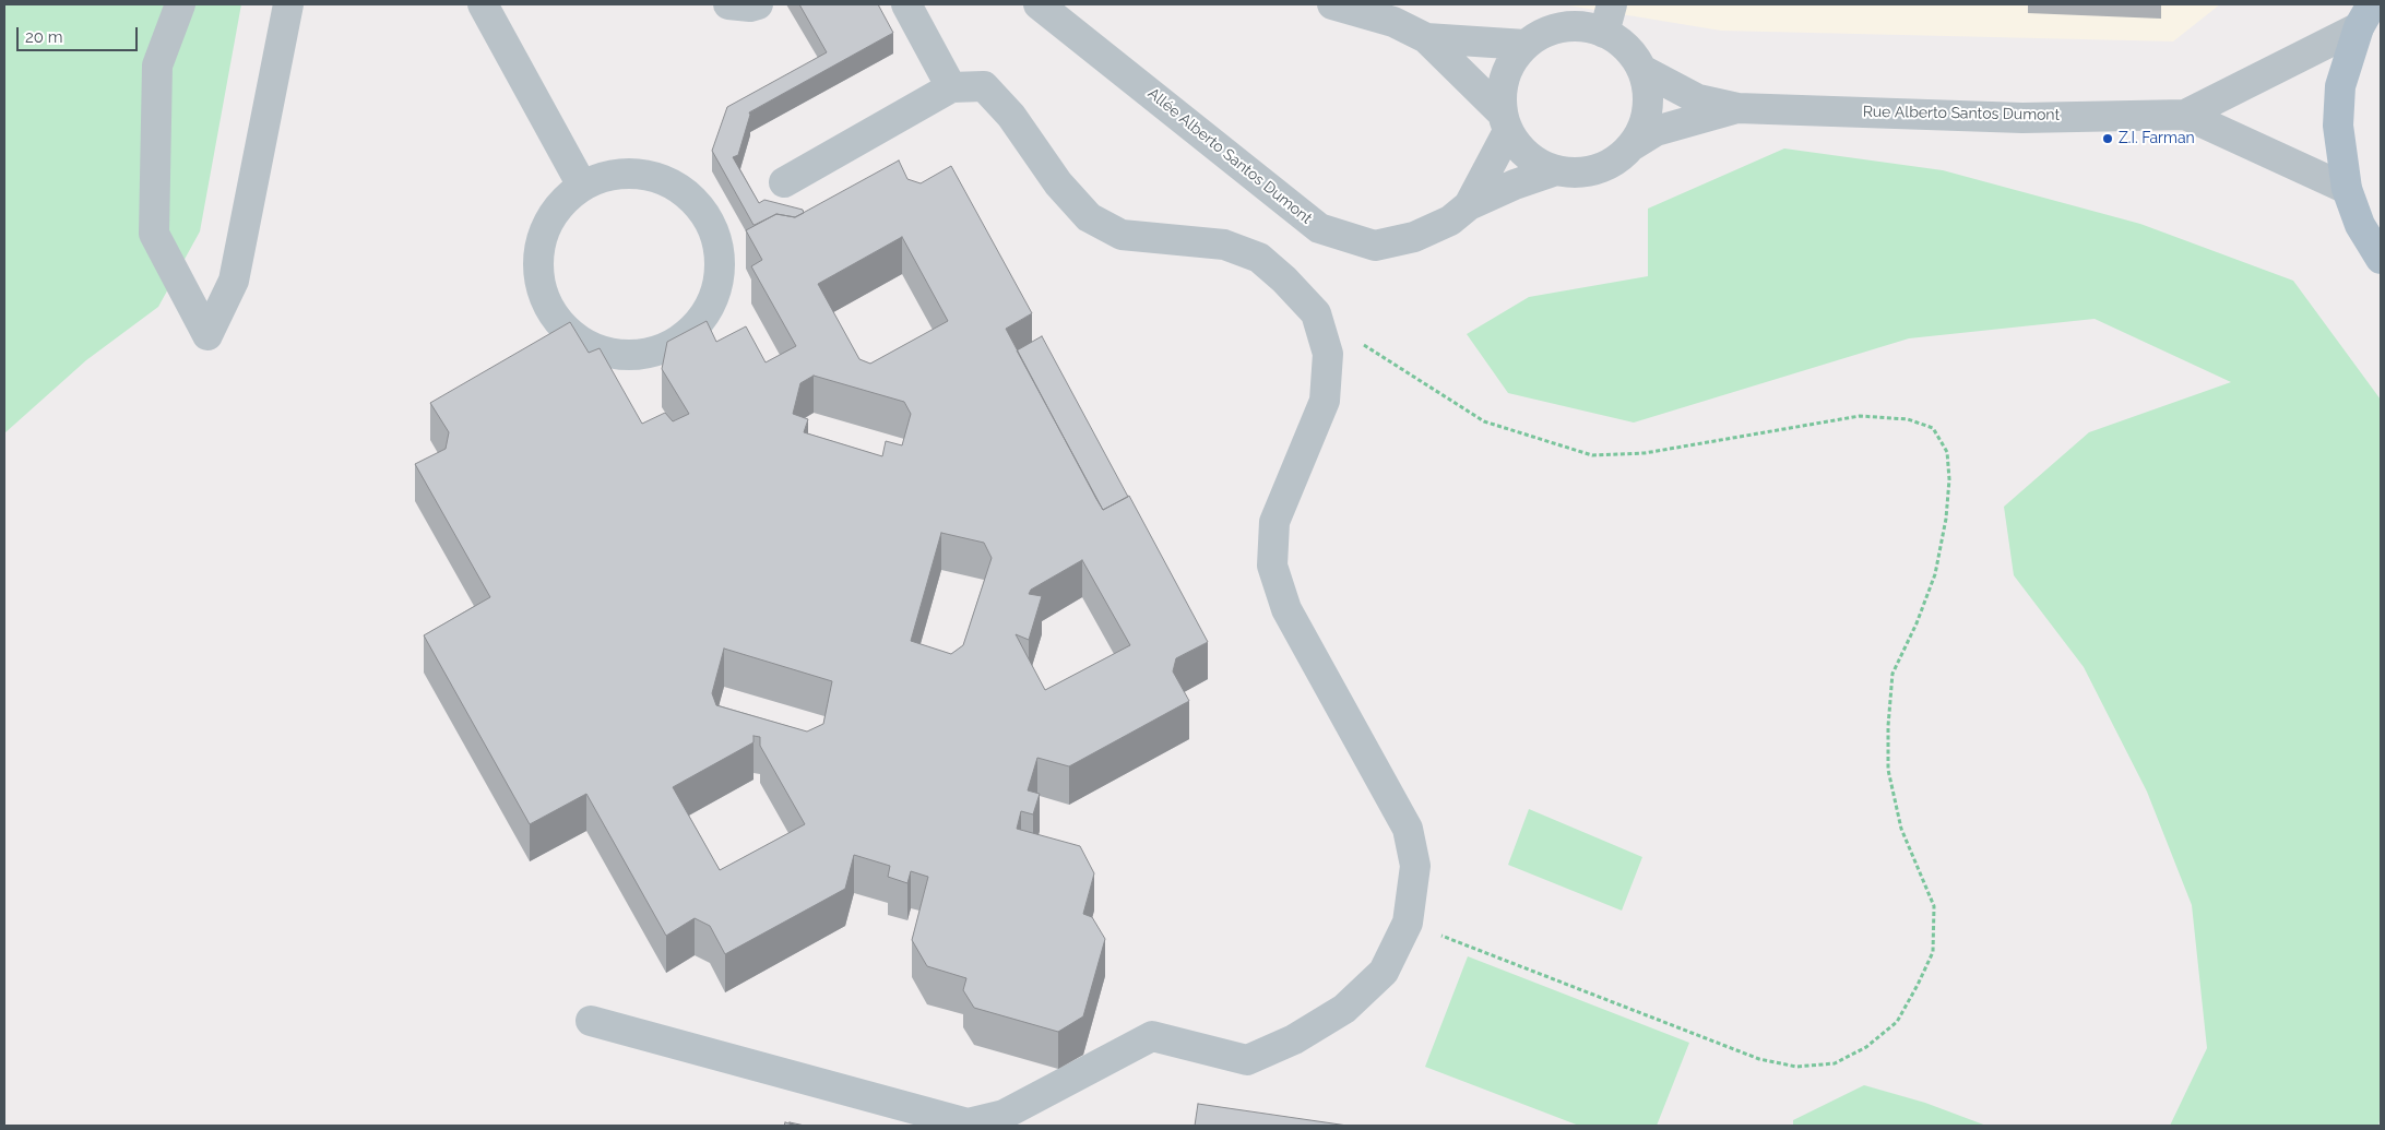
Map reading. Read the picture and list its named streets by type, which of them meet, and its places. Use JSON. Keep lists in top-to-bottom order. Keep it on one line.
{"streets":{"street":["Rue Alberto Santos Dumont","Allée Alberto Santos Dumont"]},"crossings":[["Rue Alberto Santos Dumont","Allée Alberto Santos Dumont"]],"places":["Z.I. Farman"],"scale_bar":"20 m"}
